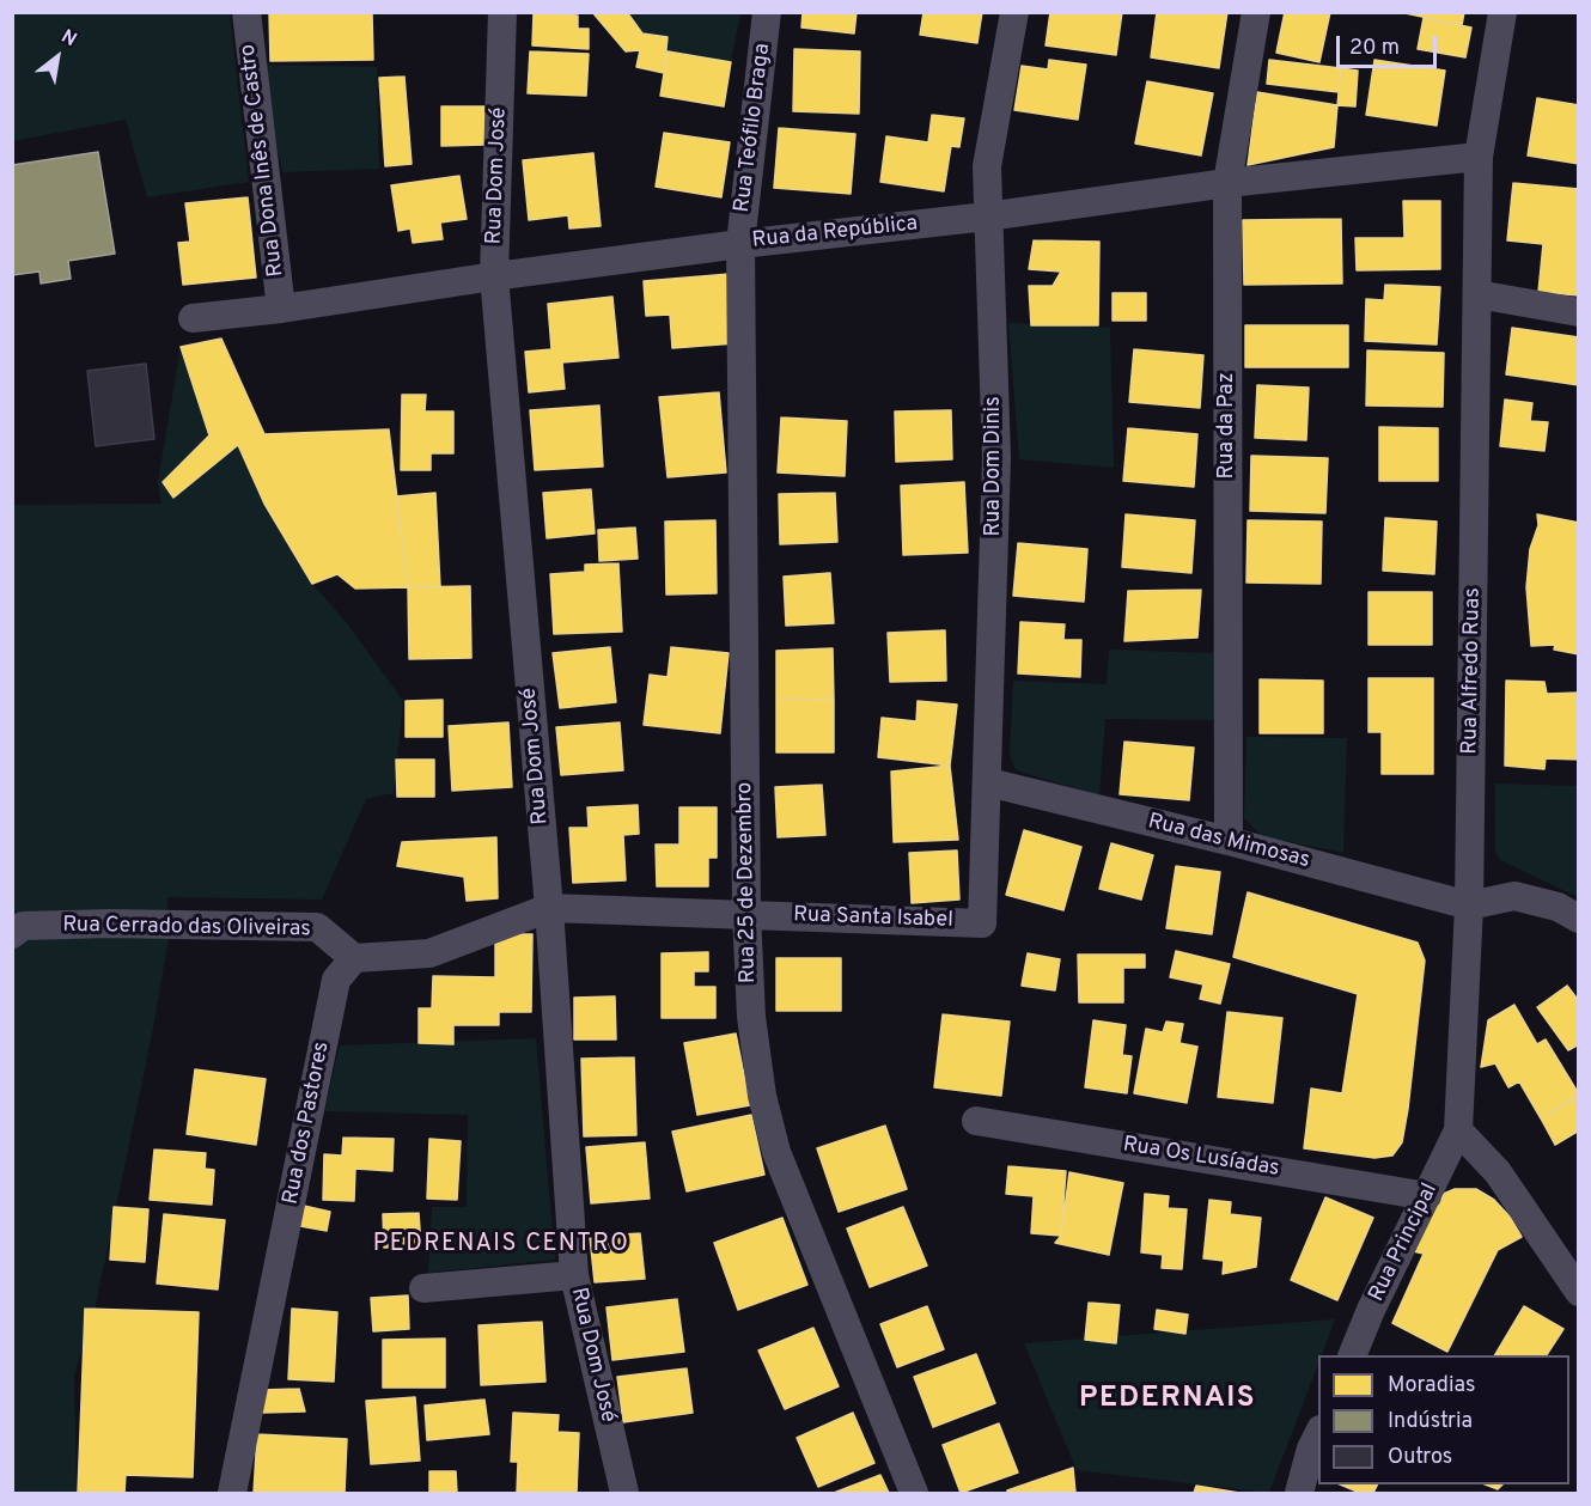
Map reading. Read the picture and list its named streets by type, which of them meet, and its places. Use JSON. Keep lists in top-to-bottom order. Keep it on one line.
{"streets":{"street":["Rua Teófilo Braga","Rua Dona Inês de Castro","Rua Dom José","Rua da República","Rua da Paz","Rua Dom Dinis","Rua Alfredo Ruas","Rua das Mimosas","Rua 25 de Dezembro","Rua Santa Isabel","Rua Cerrado das Oliveiras","Rua dos Pastores","Rua Os Lusíadas","Rua Principal"]},"crossings":[["Rua Teófilo Braga","Rua da República"],["Rua Teófilo Braga","Rua 25 de Dezembro"],["Rua Dona Inês de Castro","Rua da República"],["Rua Dom José","Rua da República"],["Rua Dom José","Rua Santa Isabel"],["Rua da República","Rua da Paz"],["Rua da República","Rua Dom Dinis"],["Rua da República","Rua Alfredo Ruas"],["Rua da República","Rua 25 de Dezembro"],["Rua da Paz","Rua das Mimosas"],["Rua Dom Dinis","Rua das Mimosas"],["Rua Dom Dinis","Rua Santa Isabel"],["Rua Alfredo Ruas","Rua das Mimosas"],["Rua Alfredo Ruas","Rua Principal"],["Rua 25 de Dezembro","Rua Santa Isabel"],["Rua Cerrado das Oliveiras","Rua dos Pastores"],["Rua Os Lusíadas","Rua Principal"]],"districts":["PEDRENAIS CENTRO","PEDERNAIS"],"legend":["Moradias","Indústria","Outros"],"scale_bar":"20 m","north":"top right"}
